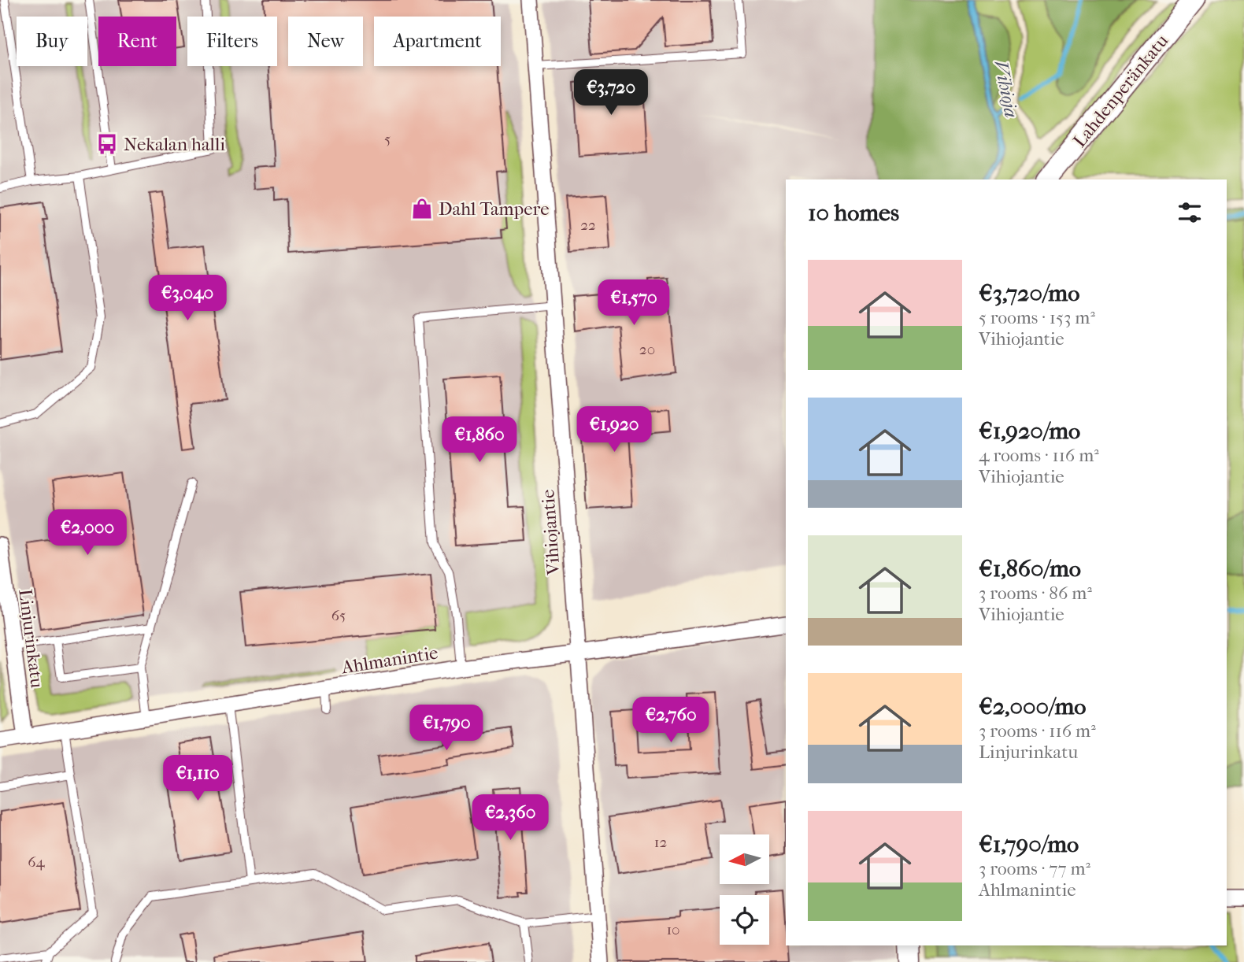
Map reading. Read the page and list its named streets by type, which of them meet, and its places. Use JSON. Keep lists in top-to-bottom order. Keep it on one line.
{"streets":{"main road":["Lahdenperänkatu"],"street":["Vihiojantie","Linjurinkatu","Ahlmanintie"]},"crossings":[["Vihiojantie","Ahlmanintie"],["Linjurinkatu","Ahlmanintie"]],"water":["Vihioja"],"places":{"bus stop":["Nekalan halli"],"shop":["Dahl Tampere"]},"house_numbers":["5","22","20","65","12","64","10"],"north":"left","page":{"chip":["Buy","Rent","Filters","New","Apartment"],"price":["€3,720","€3,040","€1,570","€1,920","€1,860","€2,000","€2,760","€1,790","€1,110","€2,360"],"heading":"10 homes","list":[{"name":"€3,720/mo","note":"5 rooms · 153 m² · Vihiojantie"},{"name":"€1,920/mo","note":"4 rooms · 116 m² · Vihiojantie"},{"name":"€1,860/mo","note":"3 rooms · 86 m² · Vihiojantie"},{"name":"€2,000/mo","note":"3 rooms · 116 m² · Linjurinkatu"},{"name":"€1,790/mo","note":"3 rooms · 77 m² · Ahlmanintie"}]}}
